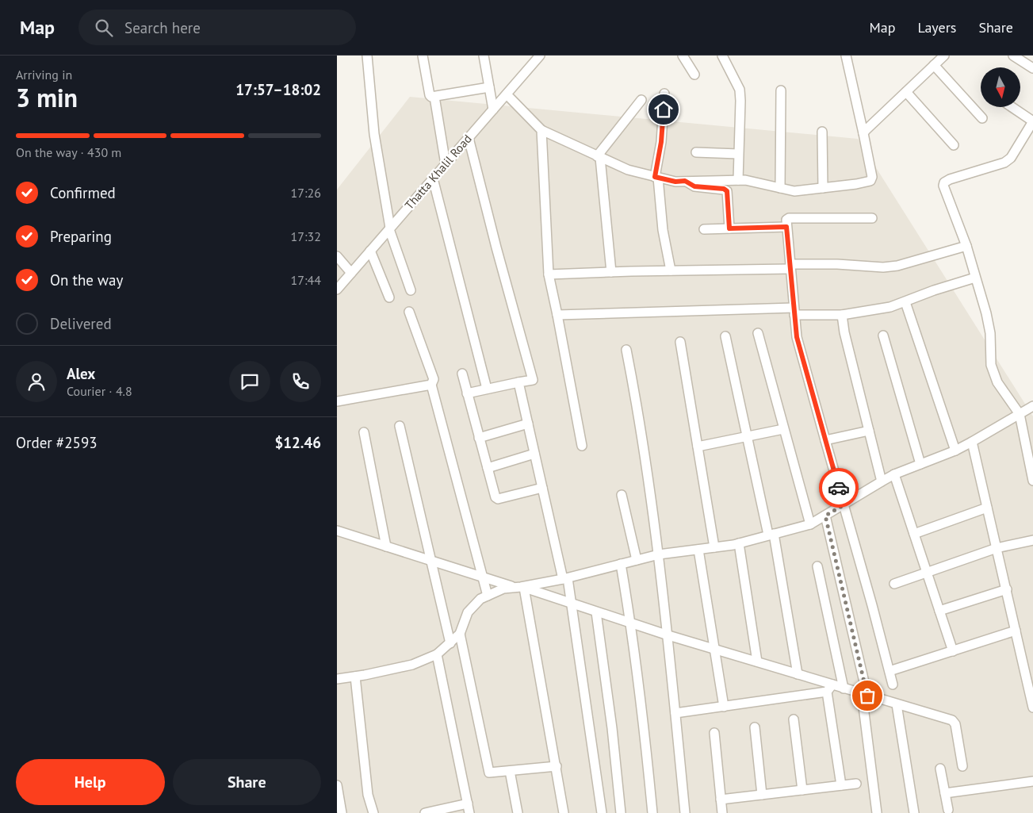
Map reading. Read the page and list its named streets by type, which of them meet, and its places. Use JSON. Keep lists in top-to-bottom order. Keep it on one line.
{"streets":{"street":["Thatta Khalil Road"]},"north":"bottom","page":{"header":"Map","search":"Search here","nav":["Map","Layers","Share"],"heading":["3 min","Arriving in","17:57–18:02"],"panel":["Alex","Courier · 4.8","Order #2593","$12.46"],"bar":"On the way · 430 m","list":[["Confirmed","17:26"],["Preparing","17:32"],["On the way","17:44"],"Delivered"],"buttons":["Help","Share"]}}
